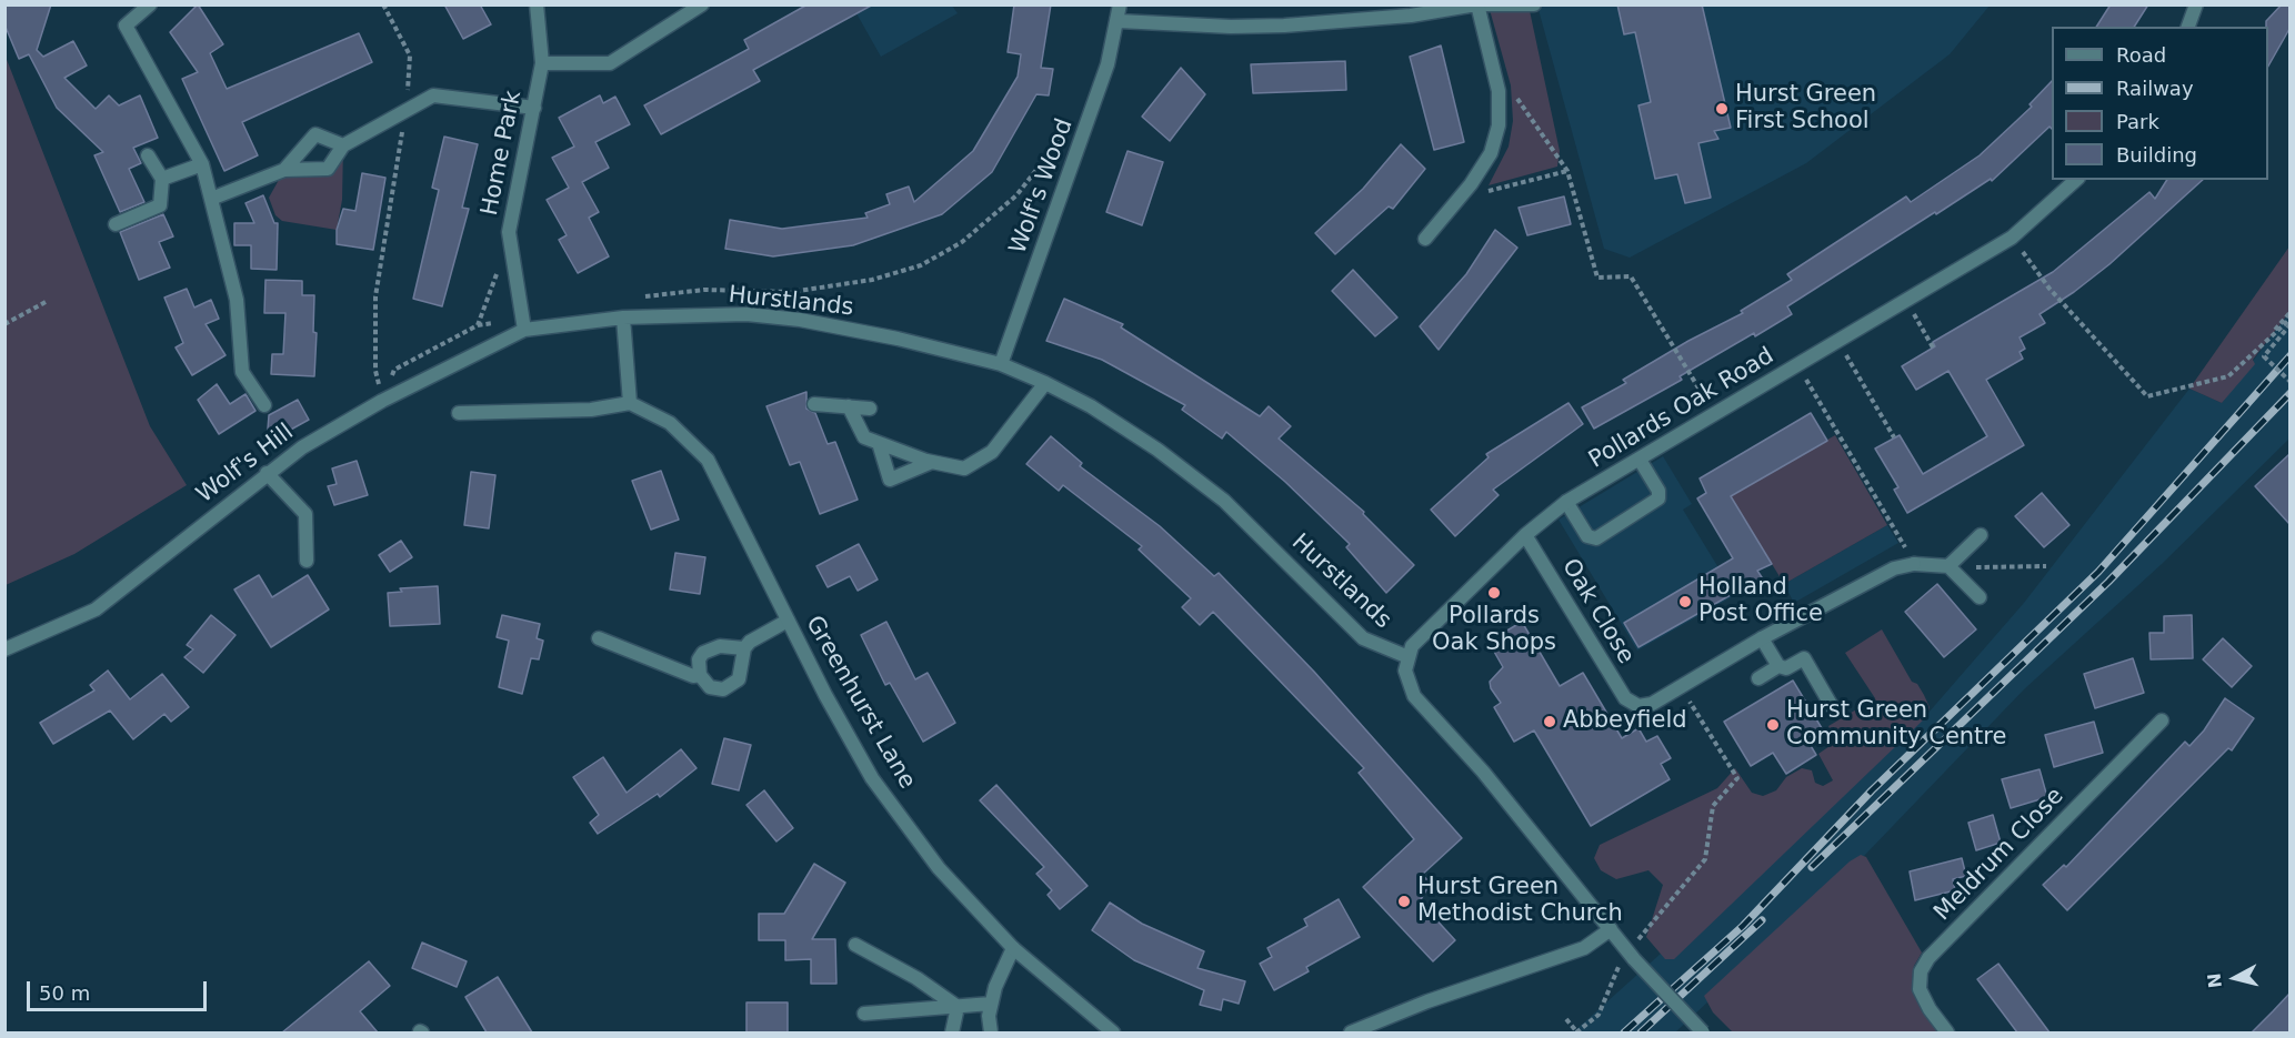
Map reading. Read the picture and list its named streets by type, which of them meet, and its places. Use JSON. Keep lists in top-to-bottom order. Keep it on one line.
{"streets":{"street":["Home Park","Wolf's Wood","Hurstlands","Pollards Oak Road","Wolf's Hill","Oak Close","Greenhurst Lane","Meldrum Close"]},"crossings":[["Home Park","Hurstlands"],["Home Park","Wolf's Hill"],["Wolf's Wood","Hurstlands"],["Hurstlands","Pollards Oak Road"],["Hurstlands","Wolf's Hill"],["Pollards Oak Road","Oak Close"]],"places":["Hurst Green First School","Pollards Oak Shops","Holland Post Office","Abbeyfield","Hurst Green Community Centre","Hurst Green Methodist Church"],"legend":["Road","Railway","Park","Building"],"scale_bar":"50 m","north":"left"}
